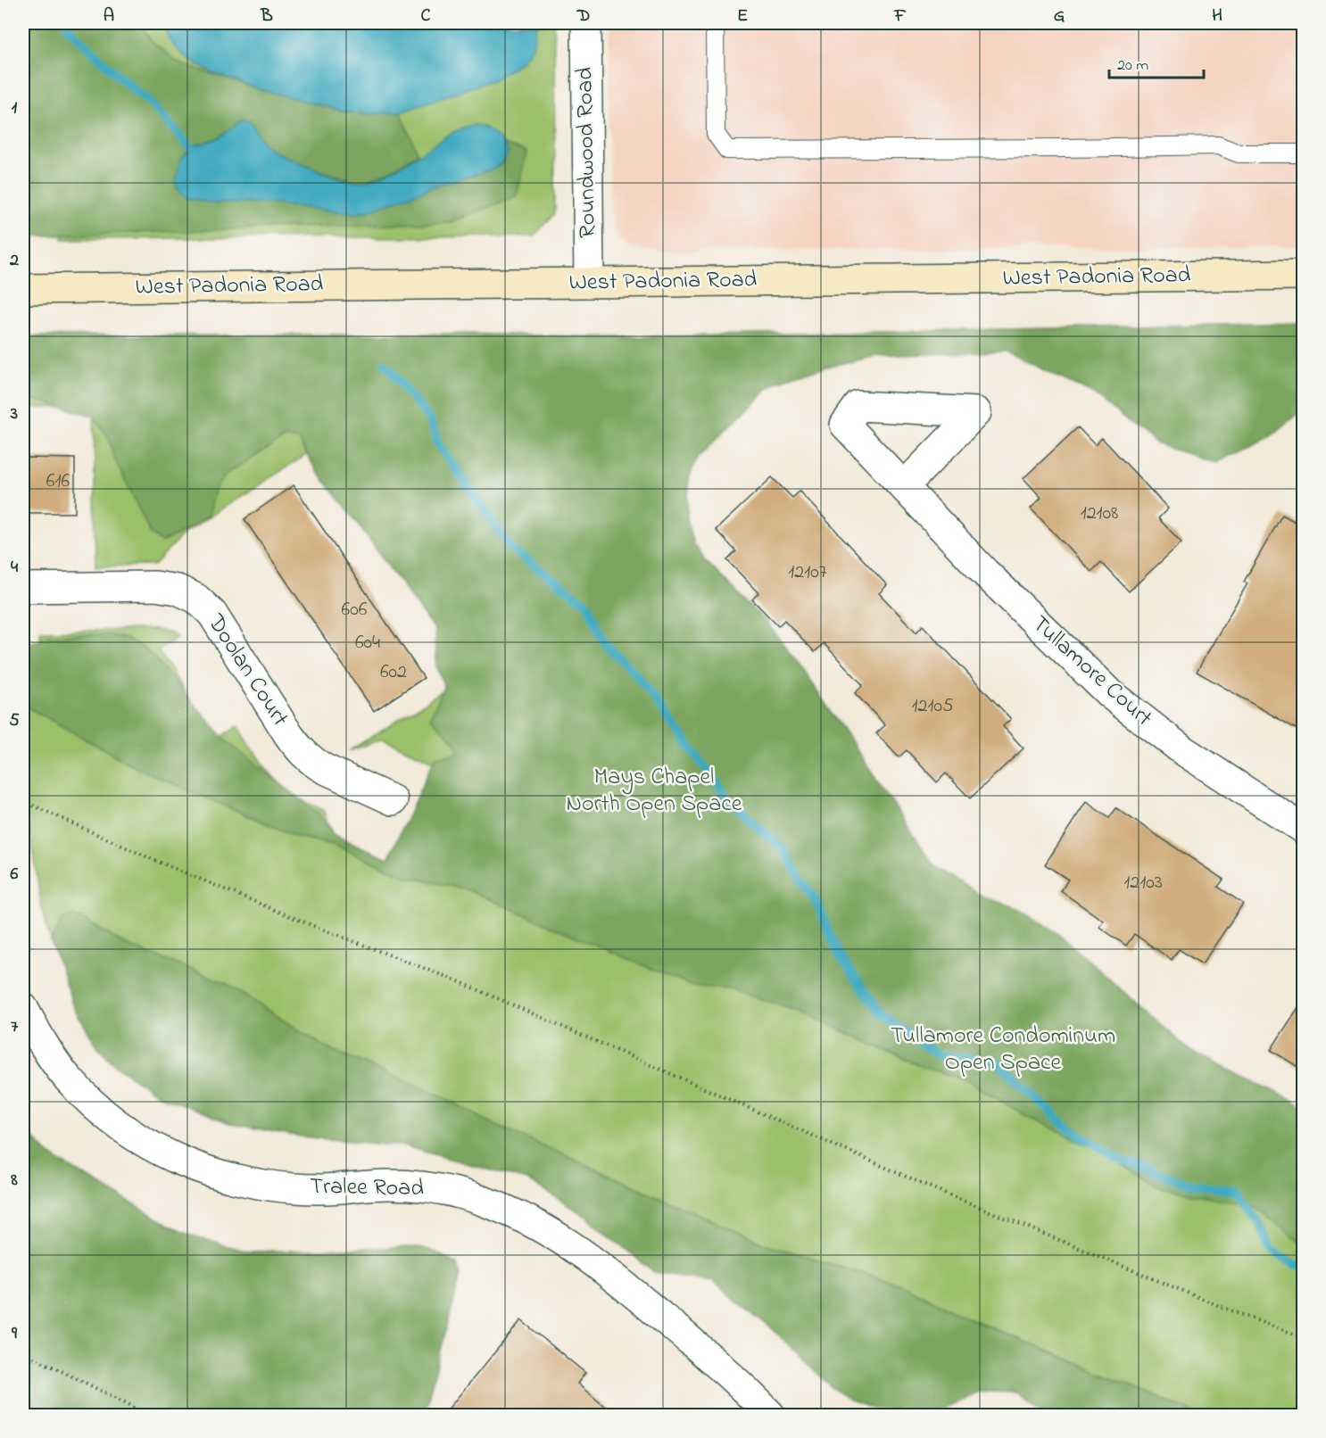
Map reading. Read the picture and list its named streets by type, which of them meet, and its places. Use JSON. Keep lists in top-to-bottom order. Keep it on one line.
{"streets":{"main road":["West Padonia Road"],"street":["Roundwood Road","Doolan Court","Tullamore Court","Tralee Road"]},"crossings":[["Roundwood Road","West Padonia Road"]],"parks":["Mays Chapel North Open Space","Tullamore Condominum Open Space"],"house_numbers":["616","12108","12107","606","604","602","12105","12103"],"scale_bar":"20 m","grid":{"columns":["A","B","C","D","E","F","G","H"],"rows":["1","2","3","4","5","6","7","8","9"]}}
